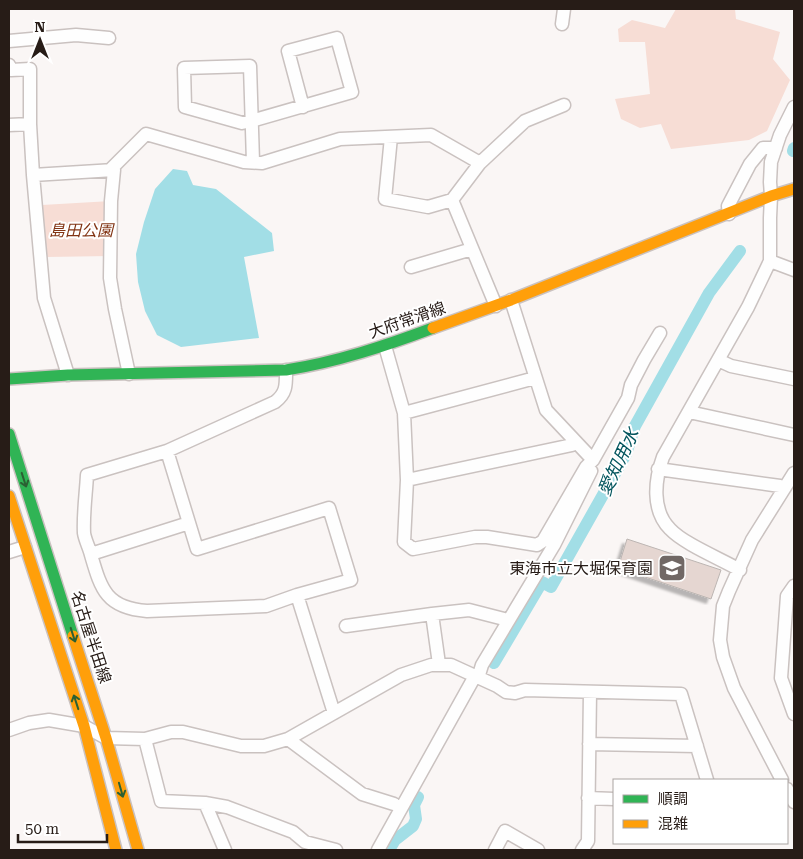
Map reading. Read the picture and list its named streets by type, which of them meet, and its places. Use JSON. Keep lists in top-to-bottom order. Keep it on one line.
{"streets":{"main road":["大府常滑線","名古屋半田線"]},"water":["愛知用水"],"parks":["島田公園"],"places":{"school or university":["東海市立大堀保育園"]},"legend":["順調","混雑"],"scale_bar":"50 m","north":"top"}
